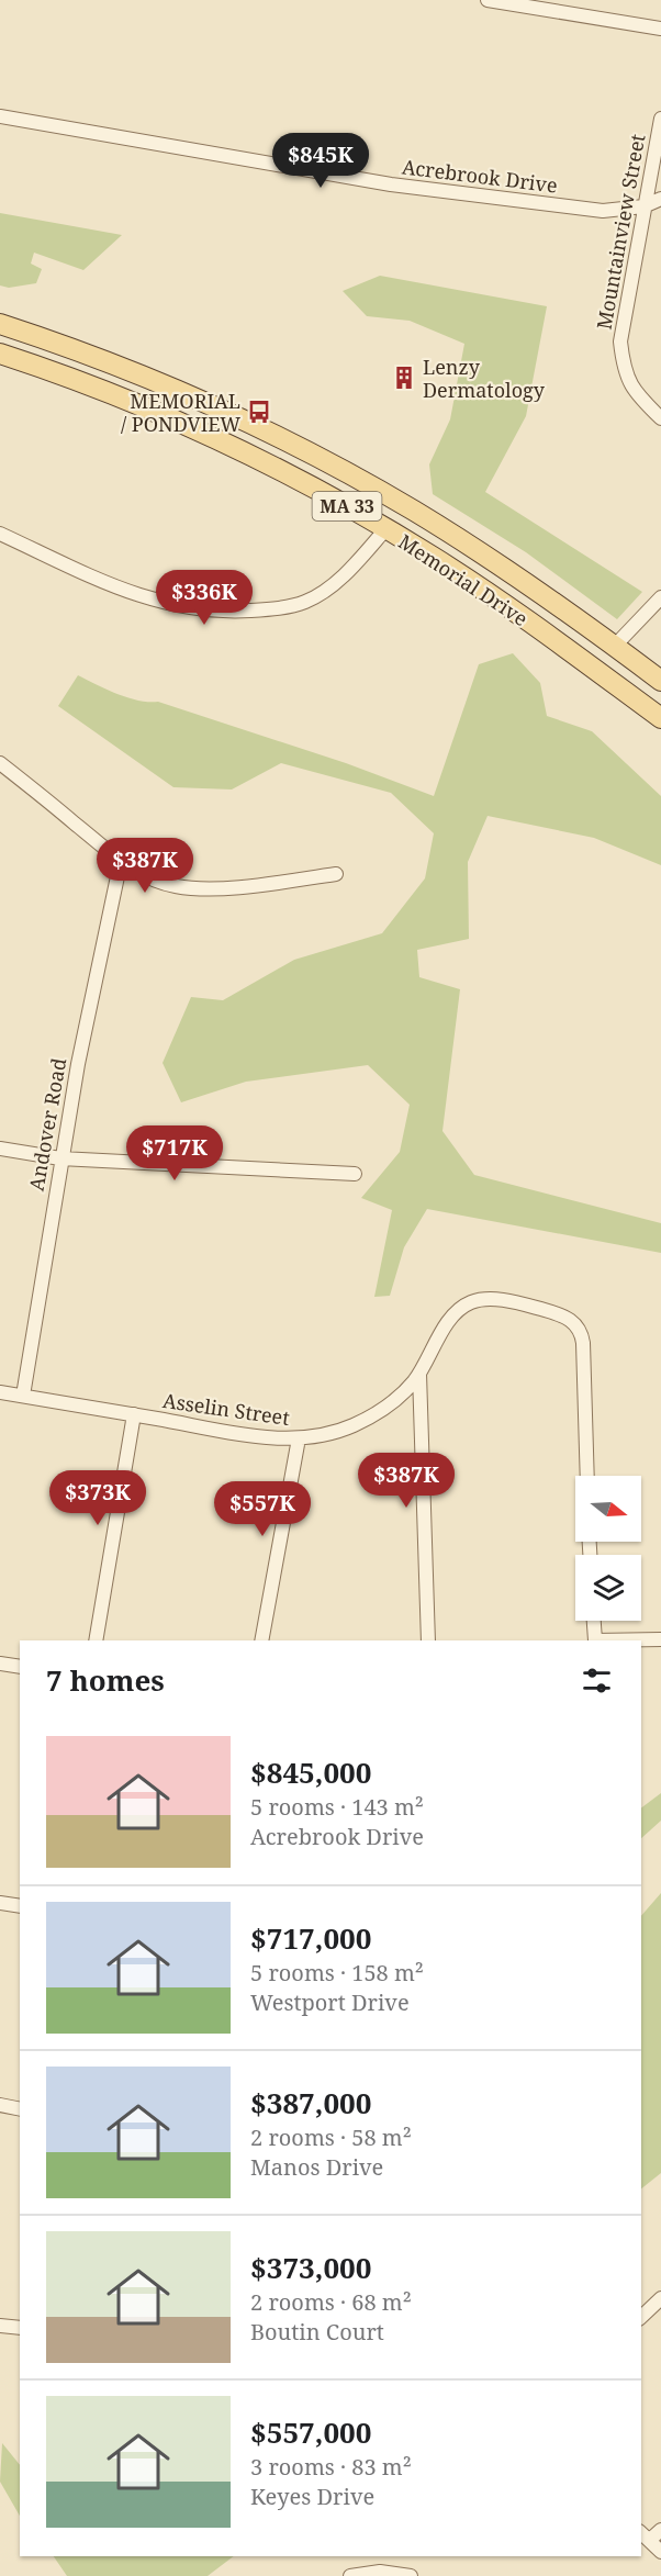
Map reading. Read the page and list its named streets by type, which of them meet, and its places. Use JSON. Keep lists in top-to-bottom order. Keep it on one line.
{"streets":{"main road":["MA 33","Memorial Drive"],"street":["Acrebrook Drive","Mountainview Street","Andover Road","Asselin Street"]},"crossings":[["Acrebrook Drive","Mountainview Street"],["Andover Road","Asselin Street"]],"places":{"building":["Lenzy Dermatology"],"bus stop":["MEMORIAL / PONDVIEW"]},"north":"right","page":{"price":["$845K","$336K","$387K","$717K","$387K","$373K","$557K"],"heading":"7 homes","list":[{"name":"$845,000","note":"5 rooms · 143 m² · Acrebrook Drive"},{"name":"$717,000","note":"5 rooms · 158 m² · Westport Drive"},{"name":"$387,000","note":"2 rooms · 58 m² · Manos Drive"},{"name":"$373,000","note":"2 rooms · 68 m² · Boutin Court"},{"name":"$557,000","note":"3 rooms · 83 m² · Keyes Drive"}]}}
